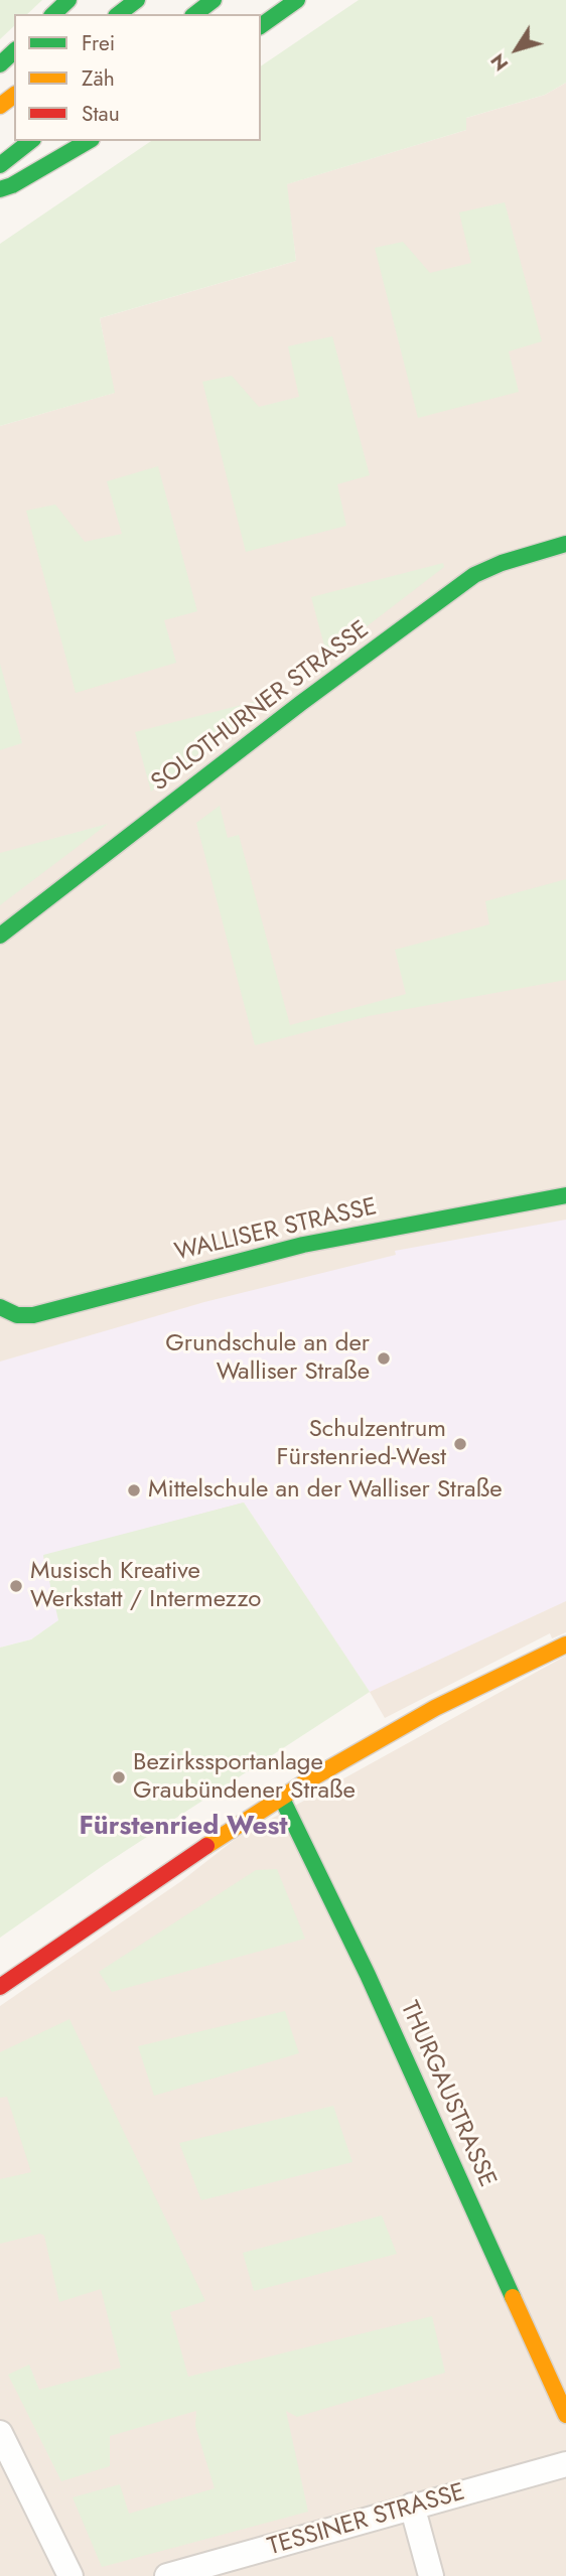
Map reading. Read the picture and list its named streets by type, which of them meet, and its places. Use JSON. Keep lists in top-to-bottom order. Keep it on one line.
{"streets":{"main road":["SOLOTHURNER STRASSE","WALLISER STRASSE","THURGAUSTRASSE"],"street":["TESSINER STRASSE"]},"districts":["Fürstenried West"],"places":["Grundschule an der Walliser Straße","Schulzentrum Fürstenried-West","Mittelschule an der Walliser Straße","Musisch Kreative Werkstatt / Intermezzo","Bezirkssportanlage Graubündener Straße"],"legend":["Frei","Zäh","Stau"],"north":"bottom left"}
